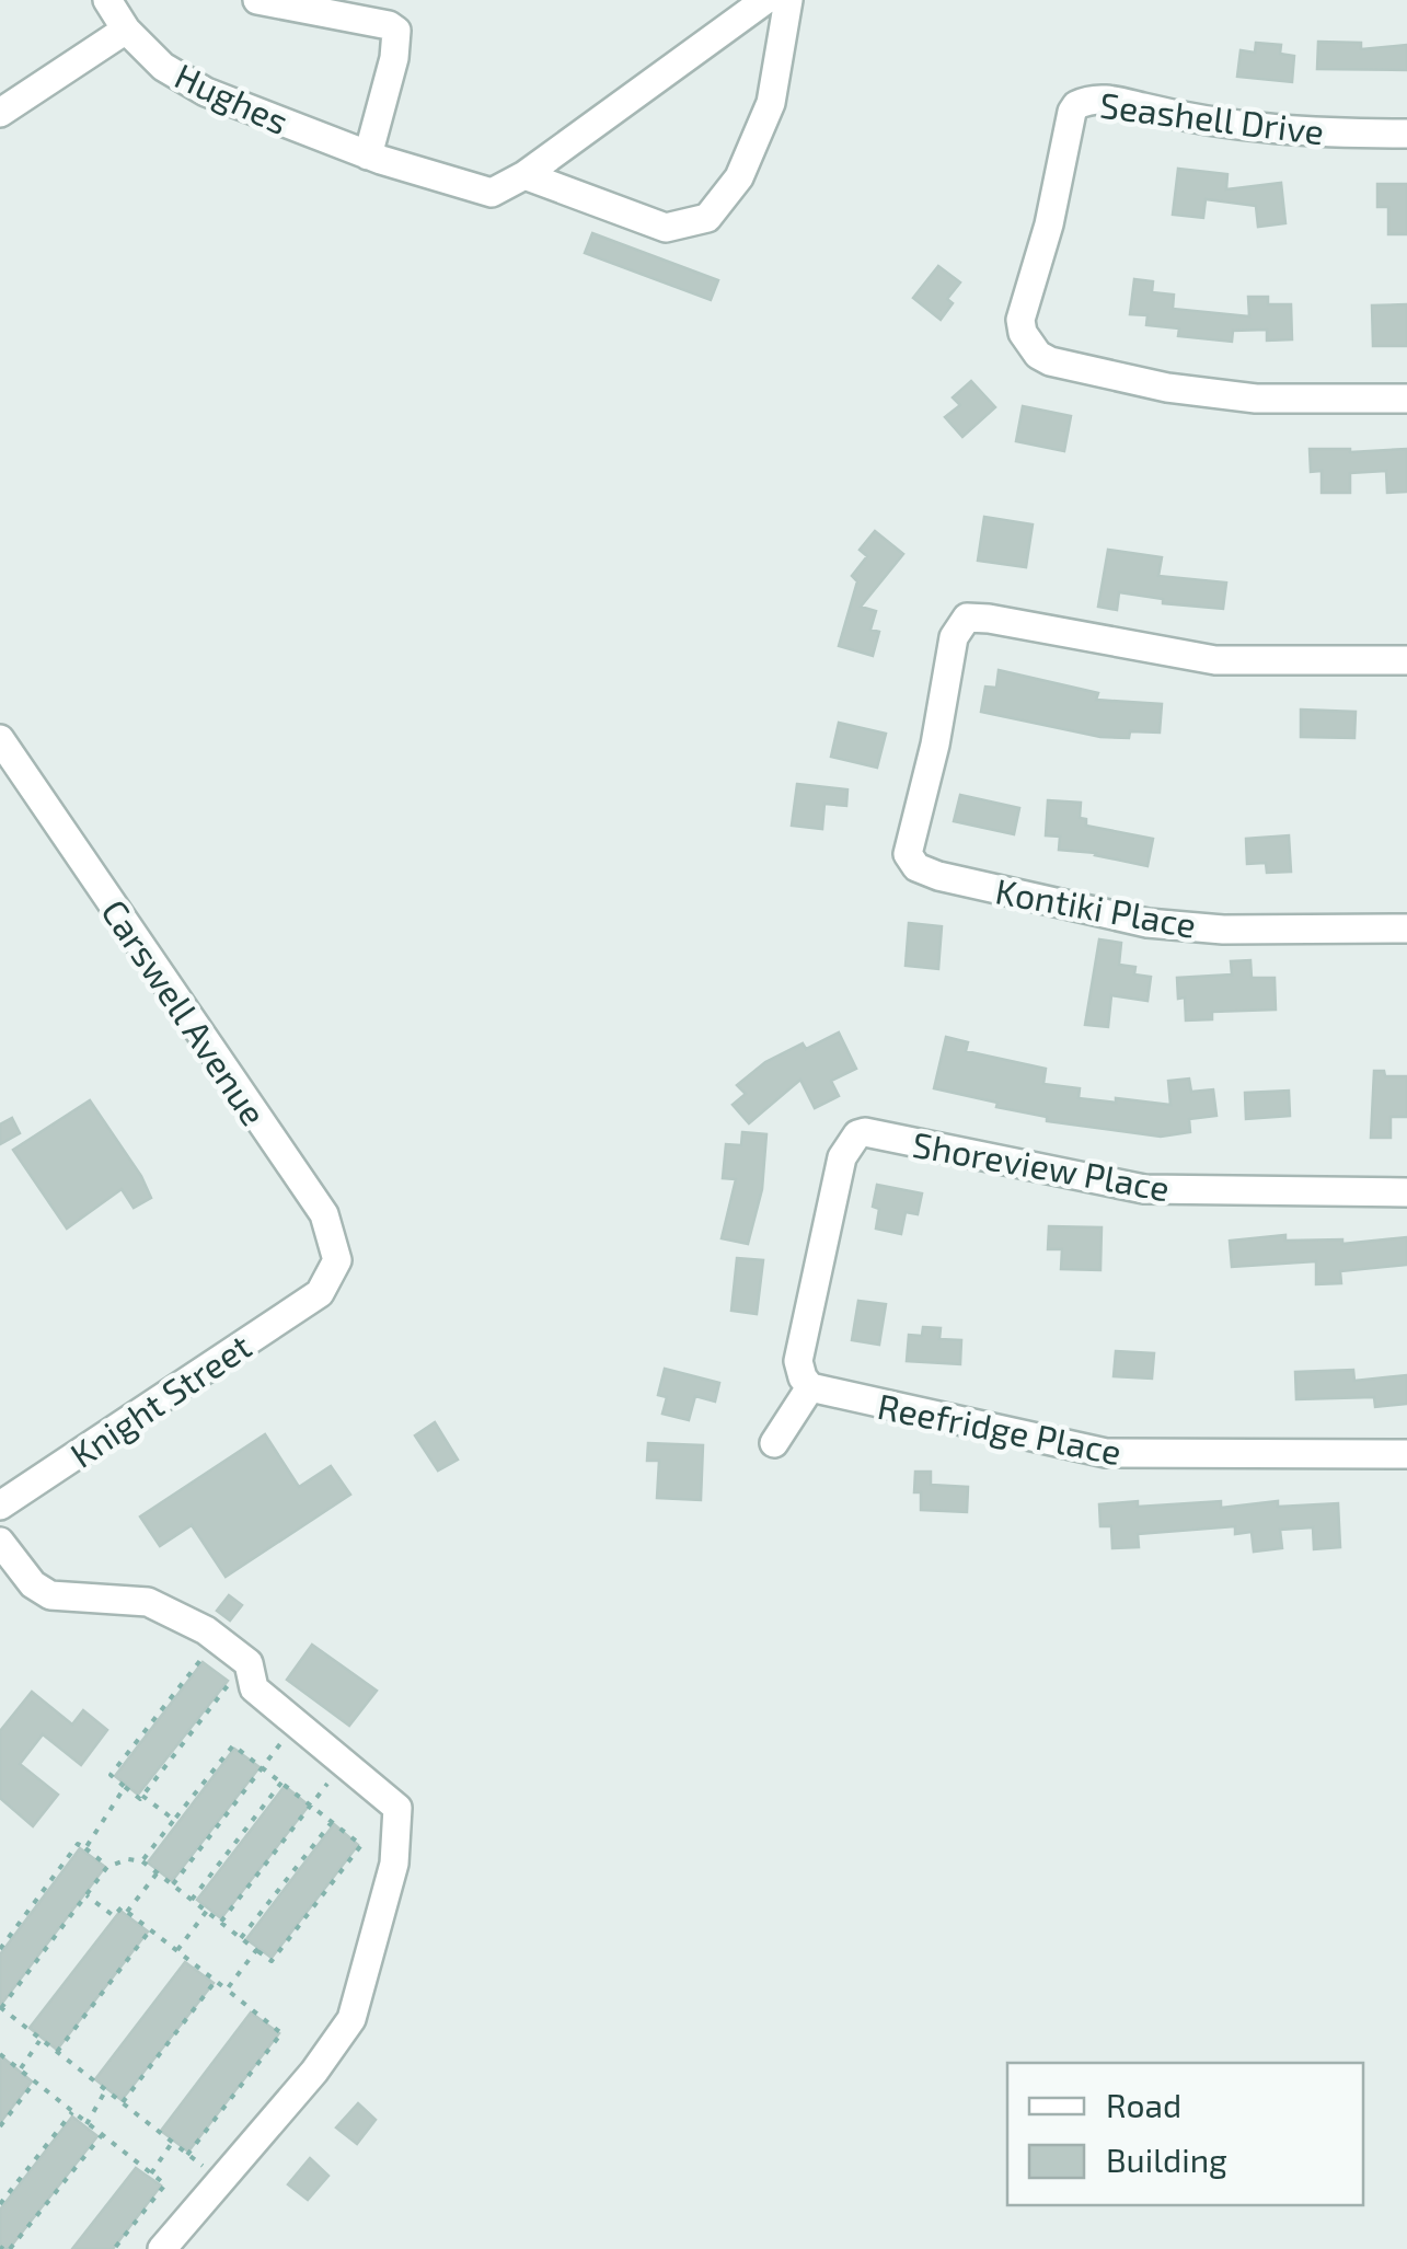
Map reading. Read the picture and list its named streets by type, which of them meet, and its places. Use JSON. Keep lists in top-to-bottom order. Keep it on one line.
{"streets":{"street":["Hughes","Seashell Drive","Kontiki Place","Carswell Avenue","Shoreview Place","Knight Street","Reefridge Place"]},"crossings":[["Carswell Avenue","Knight Street"],["Shoreview Place","Reefridge Place"]],"legend":["Road","Building"]}
